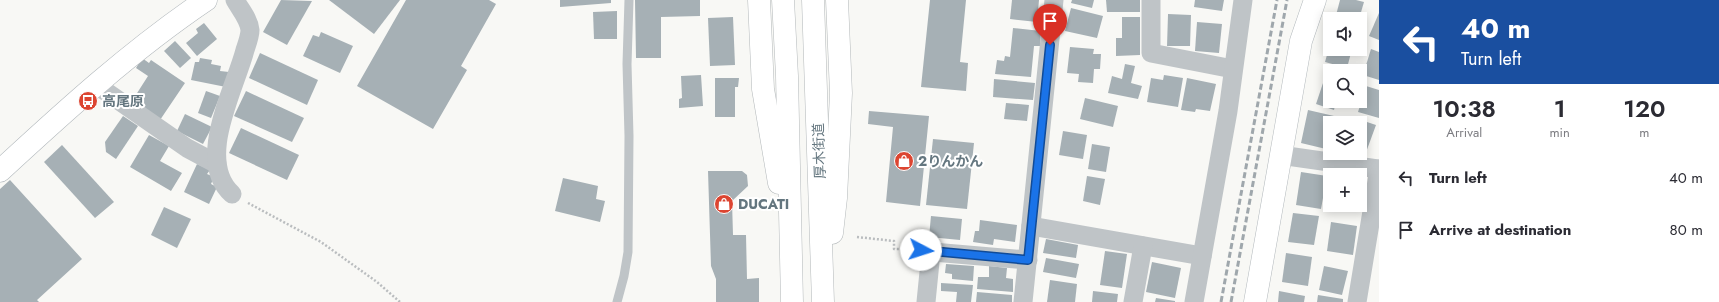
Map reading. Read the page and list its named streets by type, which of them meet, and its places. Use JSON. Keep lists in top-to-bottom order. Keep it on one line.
{"streets":{"main road":["厚木街道"]},"places":{"bus stop":["高尾原"],"shop":["2りんかん","DUCATI"]},"page":{"turn":["40 m","Turn left"],"map_buttons":"+","eta":["10:38","Arrival","1","min","120","m"],"list":[{"name":"Turn left","value":"40 m"},{"name":"Arrive at destination","value":"80 m"}]}}
